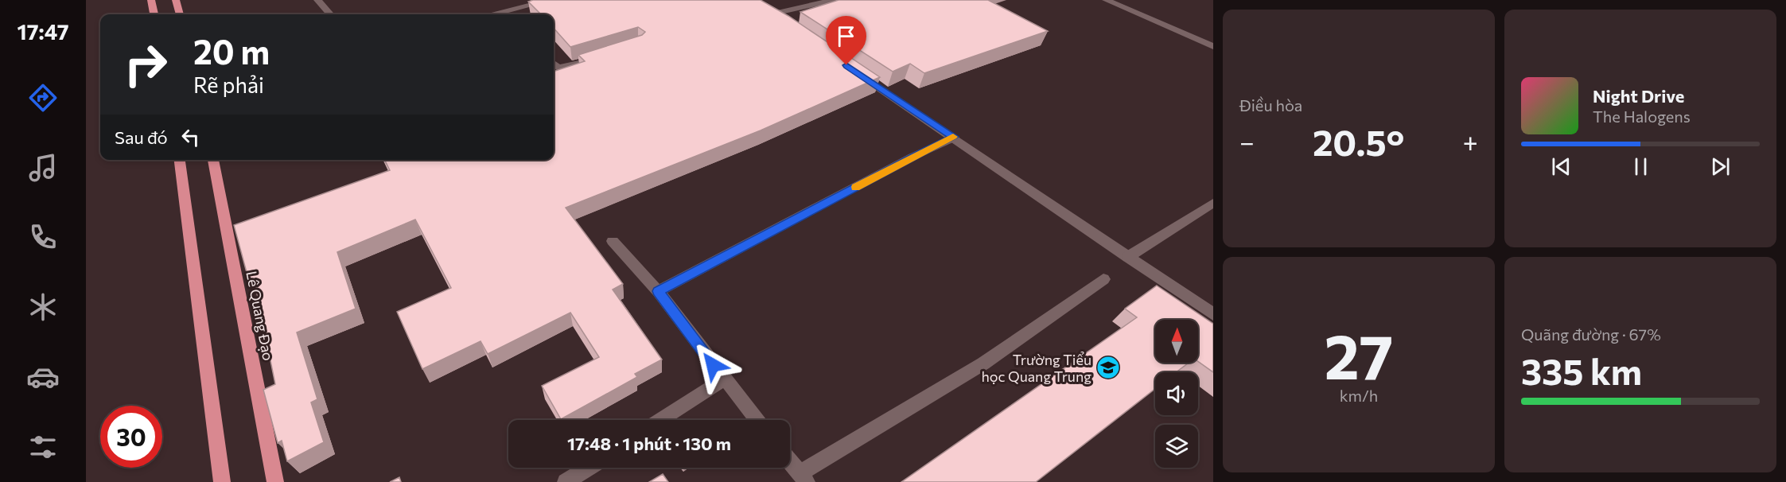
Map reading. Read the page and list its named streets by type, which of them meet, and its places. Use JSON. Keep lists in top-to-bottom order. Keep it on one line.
{"streets":{"highway":["Lê Quang Đạo"]},"places":{"school or university":["Trường Tiểu học Quang Trung"]},"north":"top","page":{"tabs":"17:47","tile":["Điều hòa",["27","km/h"],["Quãng đường · 67%","335 km"]],"turn":["20 m","Rẽ phải"],"song":["Night Drive","The Halogens"],"then":"Sau đó","heat":["−","20.5°","+"],"limit":"30","trip":"17:48 · 1 phút · 130 m"}}
